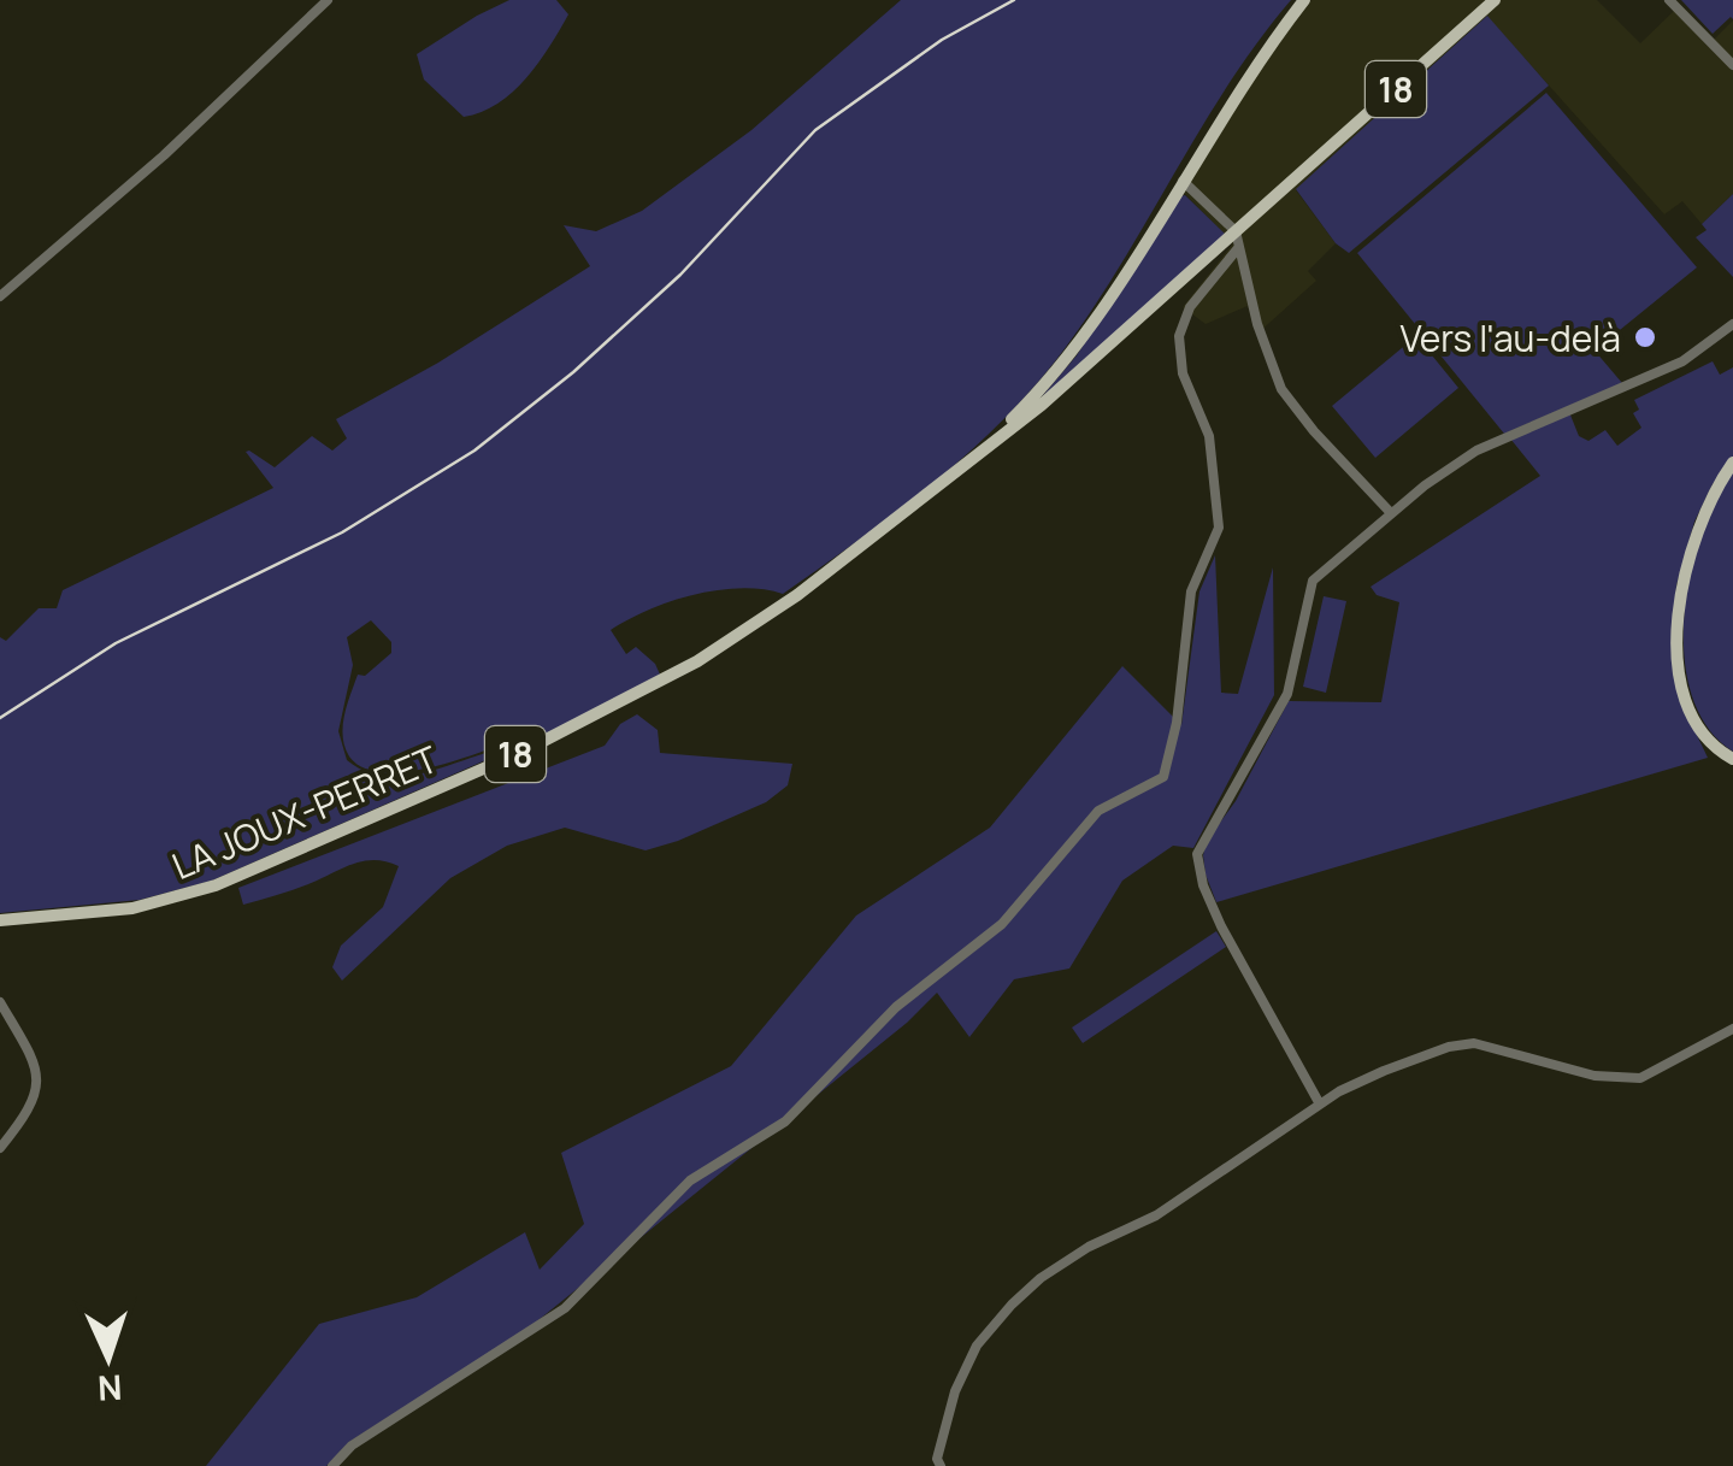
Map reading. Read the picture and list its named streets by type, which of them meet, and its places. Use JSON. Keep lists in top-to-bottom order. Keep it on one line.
{"streets":{"main road":["18","LA JOUX-PERRET"]},"crossings":[["18","LA JOUX-PERRET"]],"places":["Vers l'au-delà"],"north":"bottom"}
